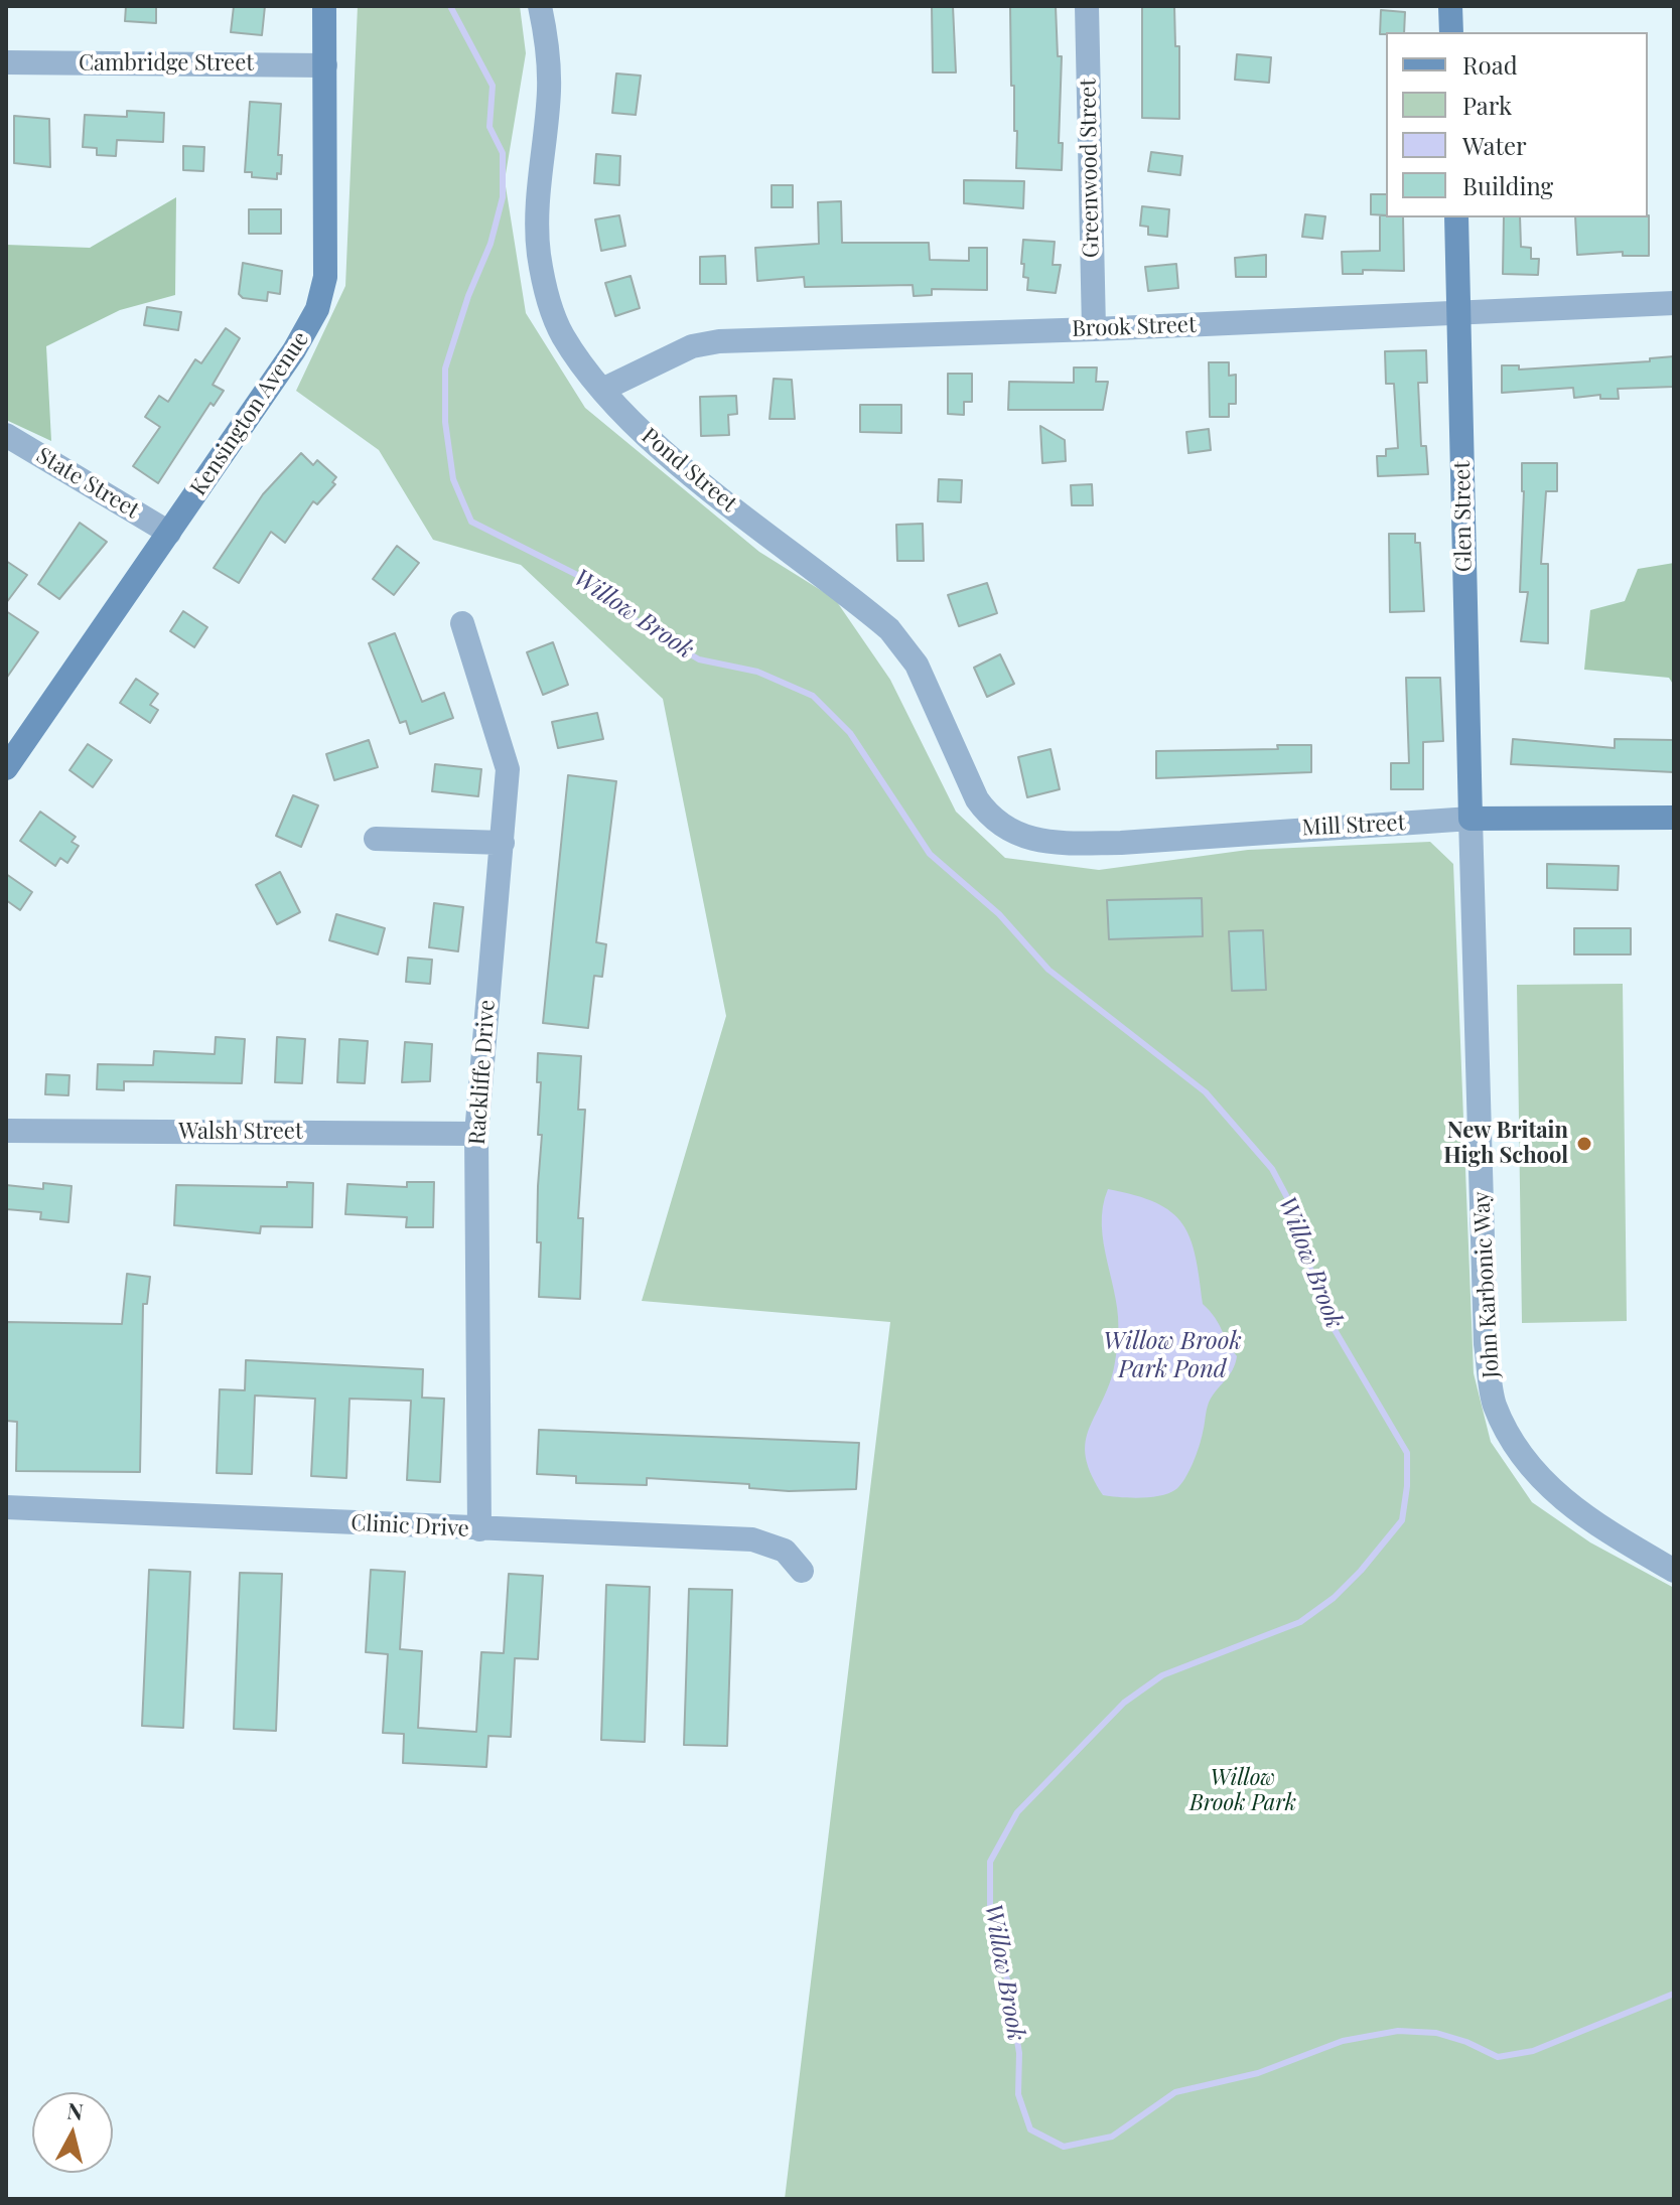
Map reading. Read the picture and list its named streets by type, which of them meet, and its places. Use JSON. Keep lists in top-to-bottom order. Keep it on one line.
{"streets":{"main road":["Kensington Avenue","Glen Street","Mill Street"],"street":["Cambridge Street","Greenwood Street","Brook Street","Pond Street","State Street","Rackliffe Drive","Walsh Street","John Karbonic Way","Clinic Drive"]},"crossings":[["Cambridge Street","Kensington Avenue"],["Greenwood Street","Brook Street"],["Brook Street","Pond Street"],["Brook Street","Glen Street"],["Kensington Avenue","State Street"],["Pond Street","Mill Street"],["Glen Street","Mill Street"],["Glen Street","John Karbonic Way"],["Mill Street","John Karbonic Way"],["Rackliffe Drive","Walsh Street"],["Rackliffe Drive","Clinic Drive"]],"water":["Willow Brook","Willow Brook Park Pond"],"parks":["Willow Brook Park"],"places":["New Britain High School"],"legend":["Road","Park","Water","Building"],"north":"top"}
